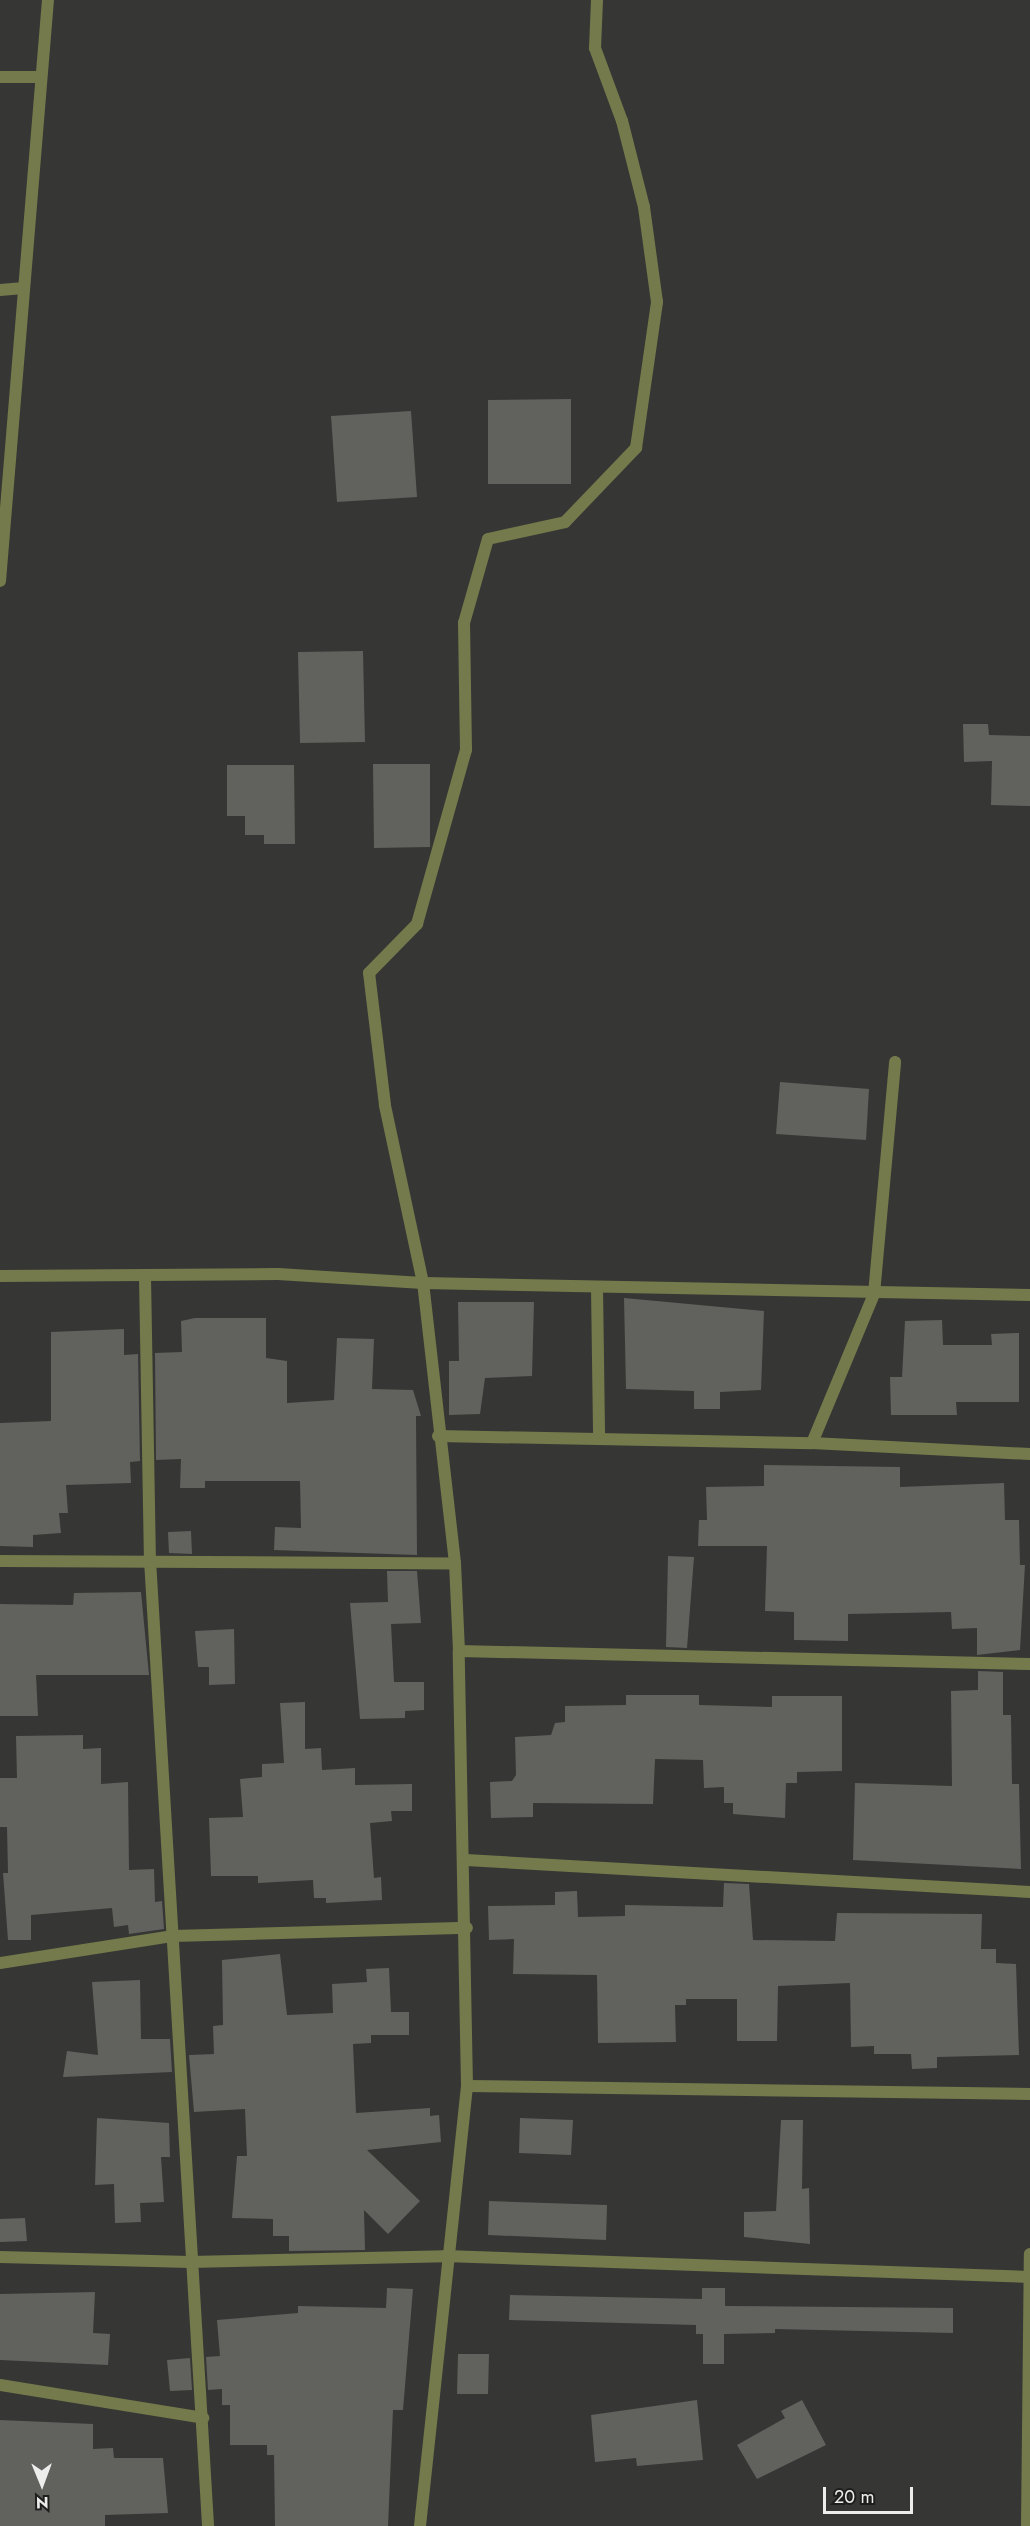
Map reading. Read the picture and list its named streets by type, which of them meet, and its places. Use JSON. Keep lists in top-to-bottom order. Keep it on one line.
{"scale_bar":"20 m","north":"bottom"}
